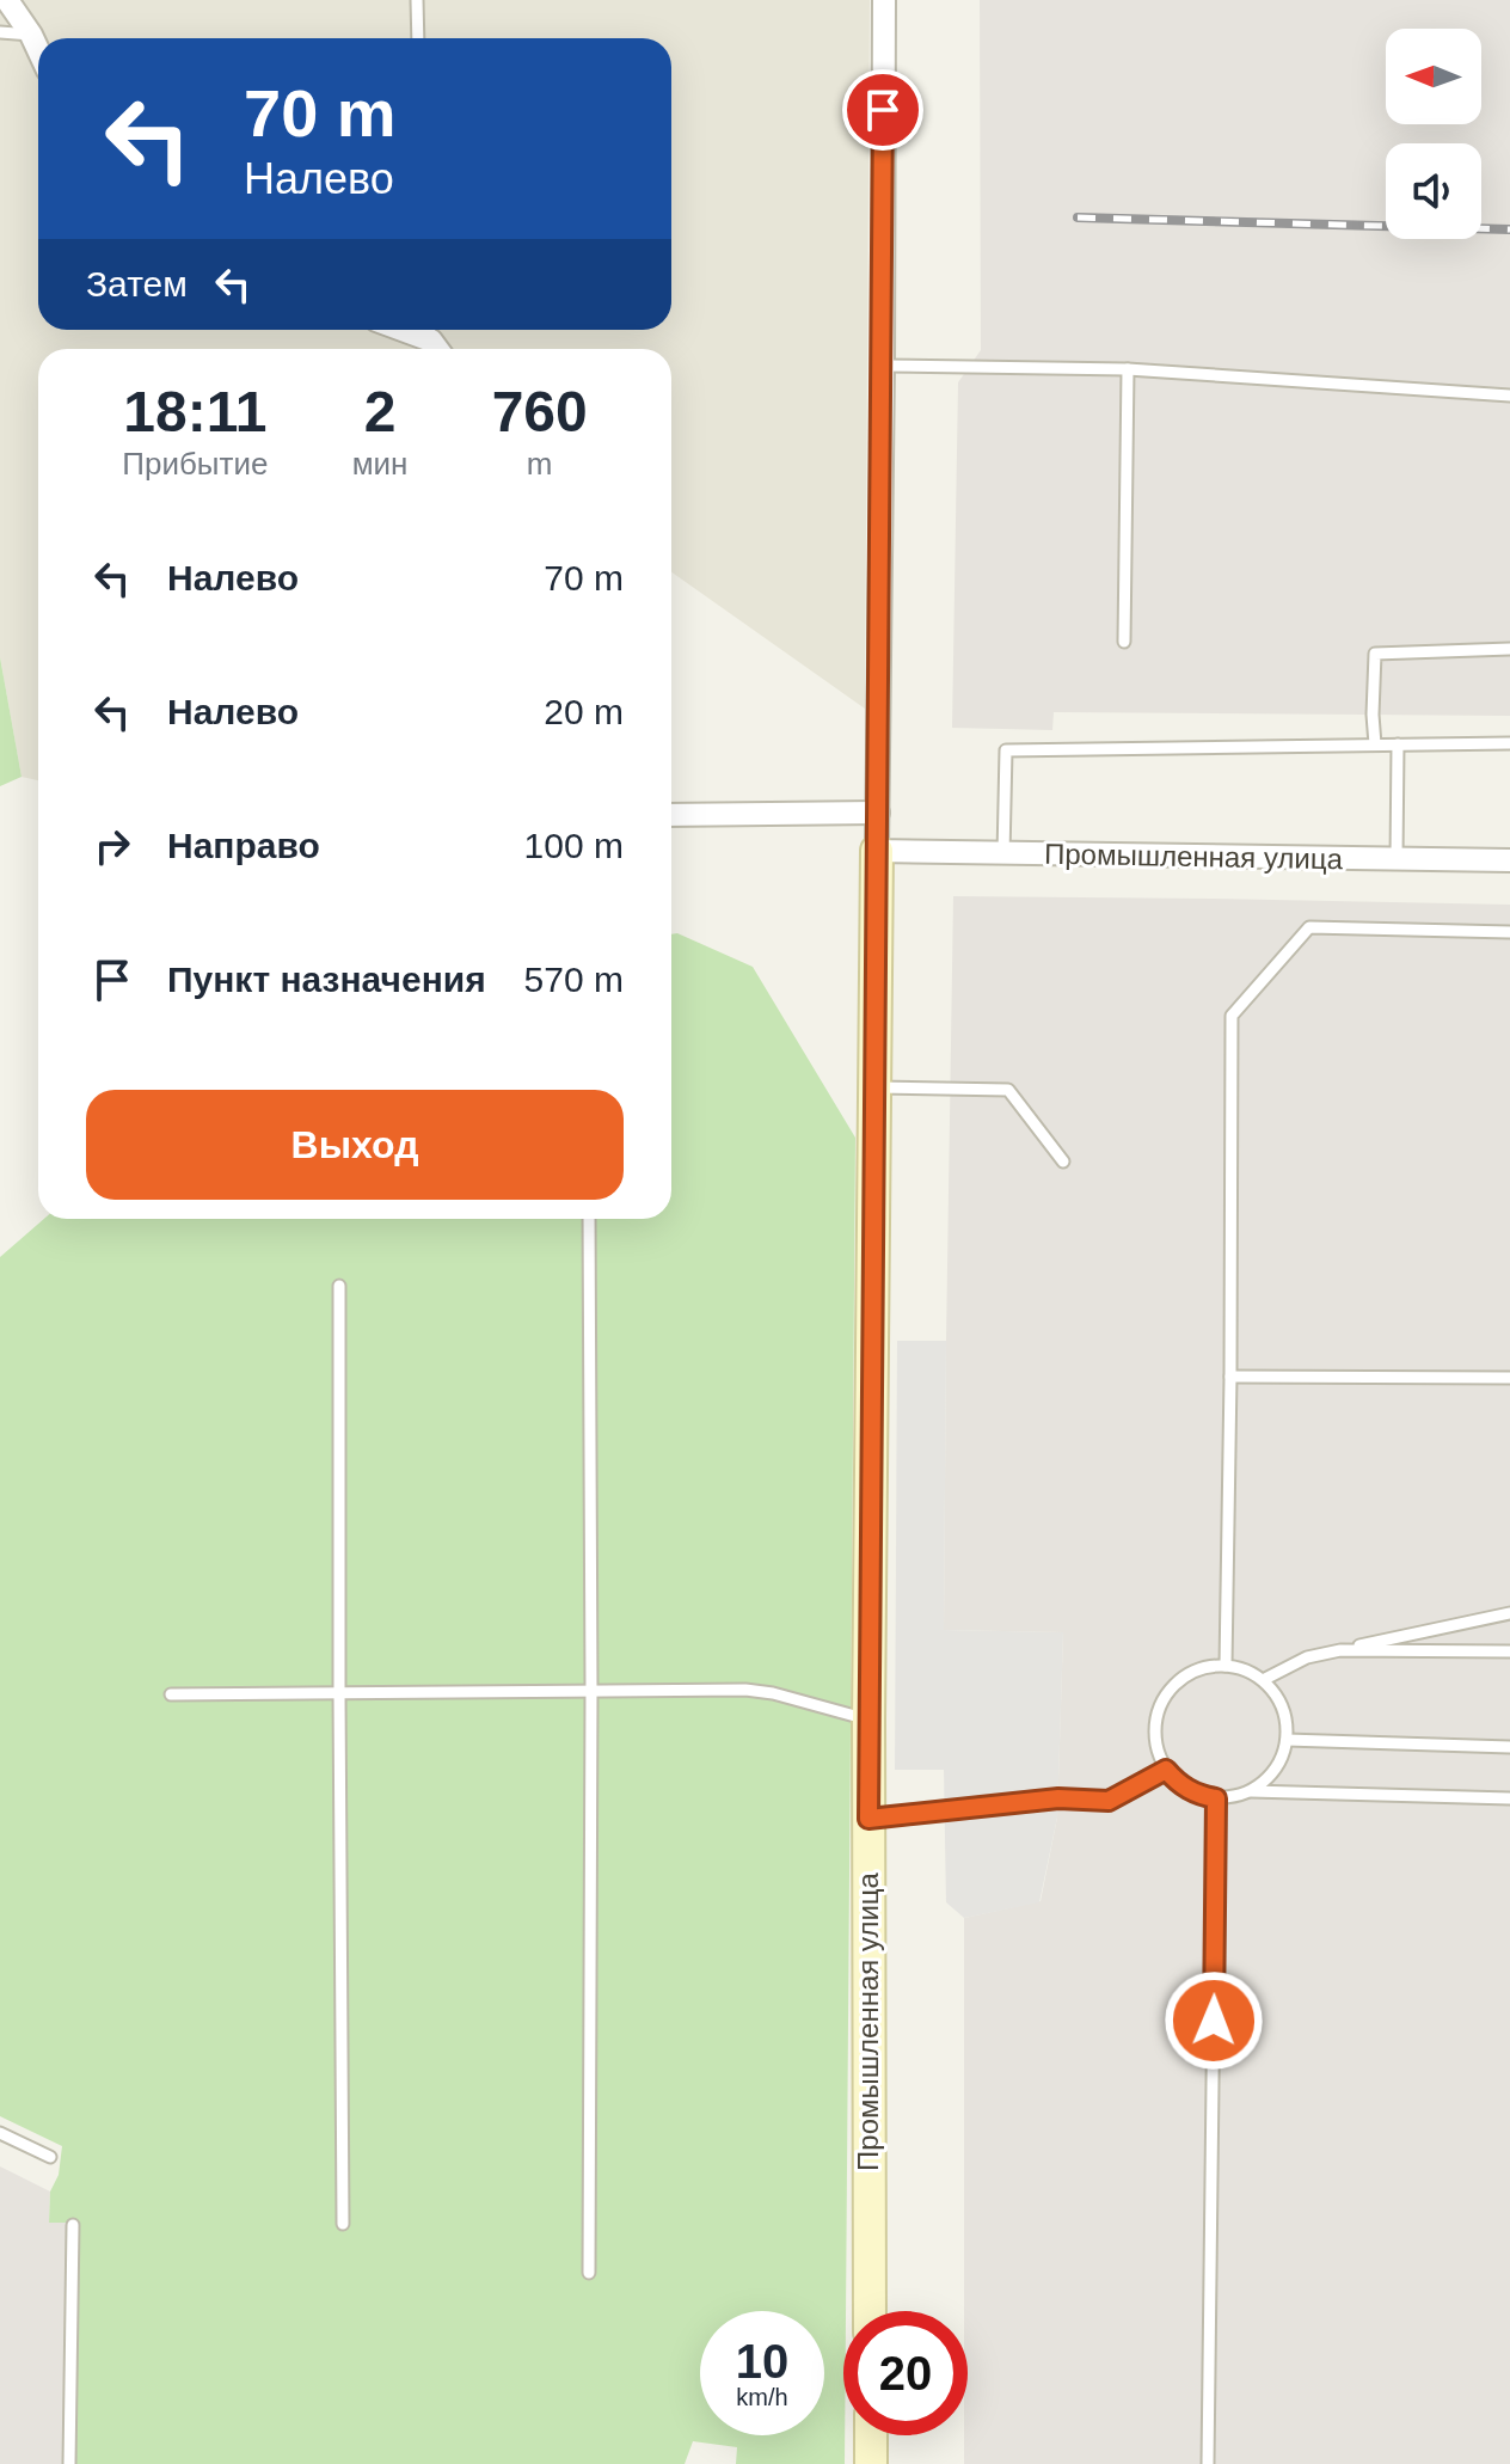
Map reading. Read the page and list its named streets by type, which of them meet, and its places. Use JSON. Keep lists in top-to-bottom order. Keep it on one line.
{"streets":{"street":["Промышленная улица"]},"north":"left","page":{"turn":["70 m","Налево"],"then":"Затем","eta":["18:11","Прибытие","2","мин","760","m"],"list":[{"name":"Налево","value":"70 m"},{"name":"Налево","value":"20 m"},{"name":"Направо","value":"100 m"},{"name":"Пункт назначения","value":"570 m"}],"buttons":"Выход","speed":"10 km/h","limit":"20"}}
